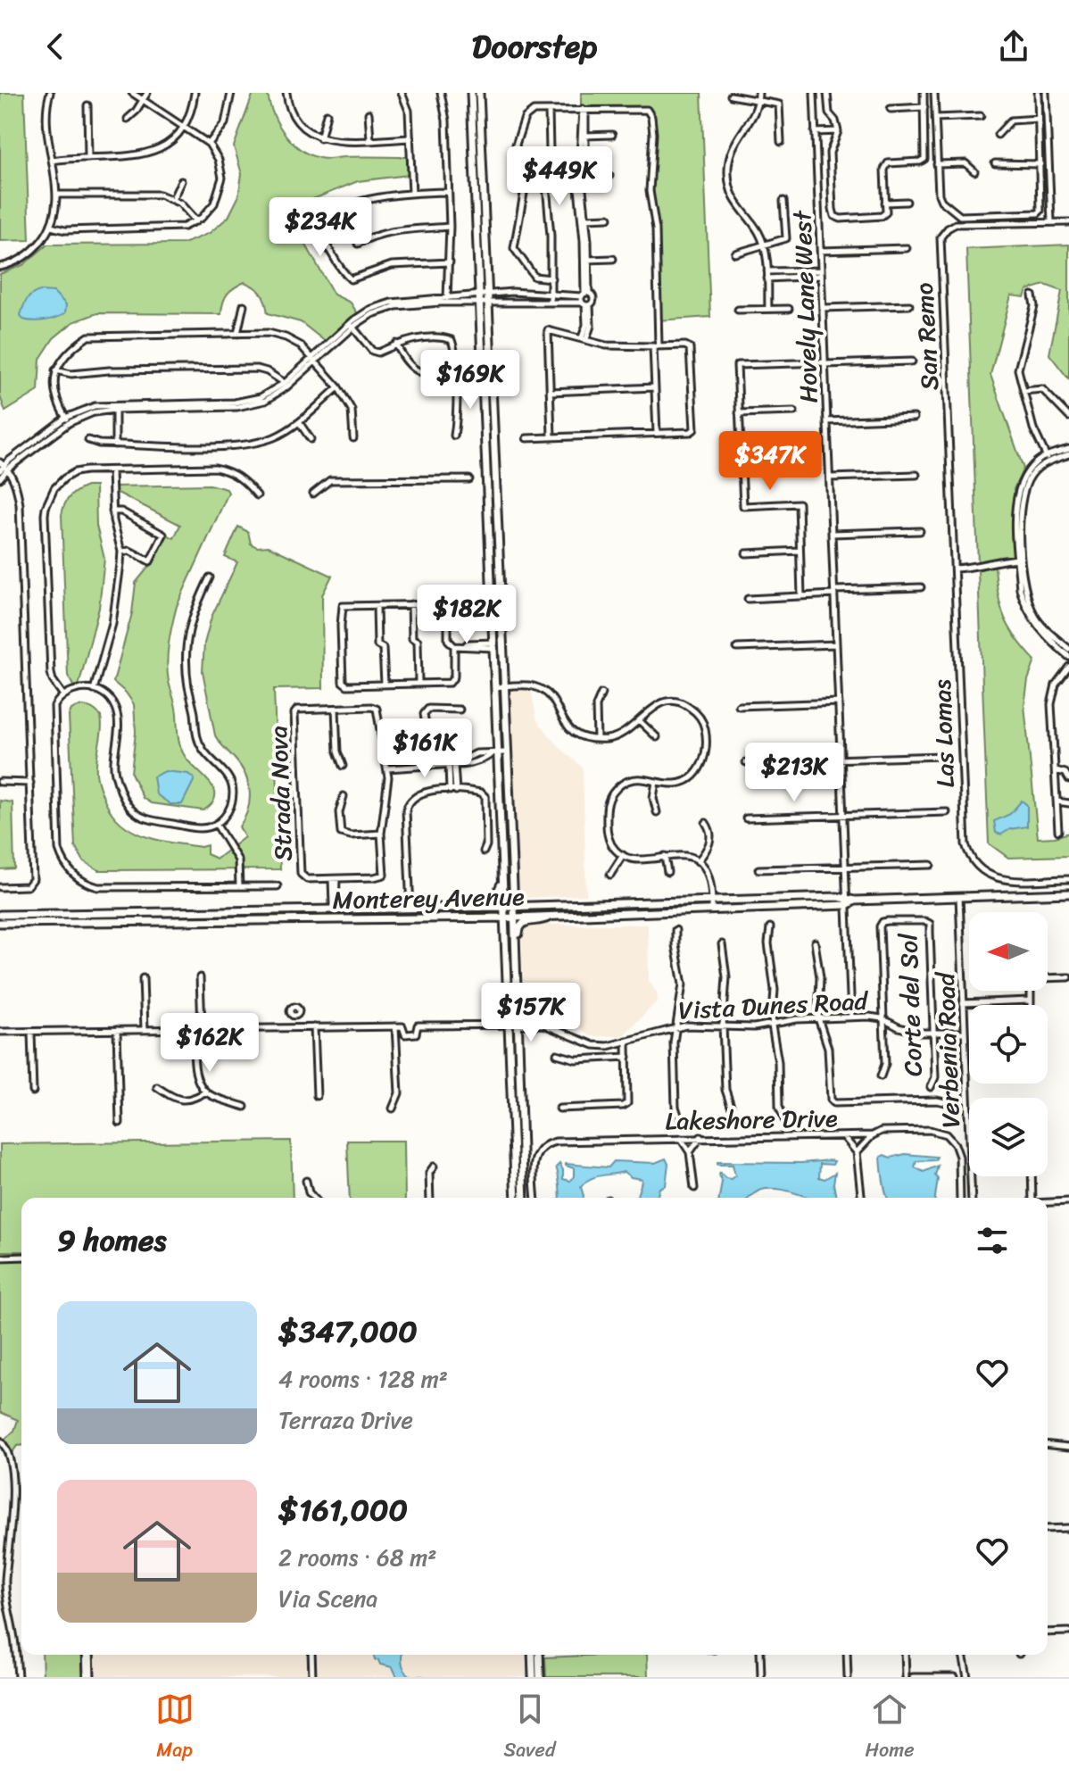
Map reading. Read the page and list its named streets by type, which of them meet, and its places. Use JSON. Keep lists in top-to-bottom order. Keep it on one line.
{"streets":{"main road":["Monterey Avenue"],"street":["Hovely Lane West","San Remo","Las Lomas","Strada Nova","Vista Dunes Road","Corte del Sol","Verbenia Road","Lakeshore Drive"]},"crossings":[["Hovely Lane West","Monterey Avenue"],["Hovely Lane West","Vista Dunes Road"],["San Remo","Las Lomas"],["Monterey Avenue","Verbenia Road"],["Vista Dunes Road","Corte del Sol"],["Vista Dunes Road","Verbenia Road"]],"north":"left","page":{"header":"Doorstep","price":["$449K","$234K","$169K","$347K","$182K","$161K","$213K","$157K","$162K"],"heading":"9 homes","list":[{"name":"$347,000","note":"4 rooms · 128 m² · Terraza Drive"},{"name":"$161,000","note":"2 rooms · 68 m² · Via Scena"}],"tabs":["Map","Saved","Home"]}}
